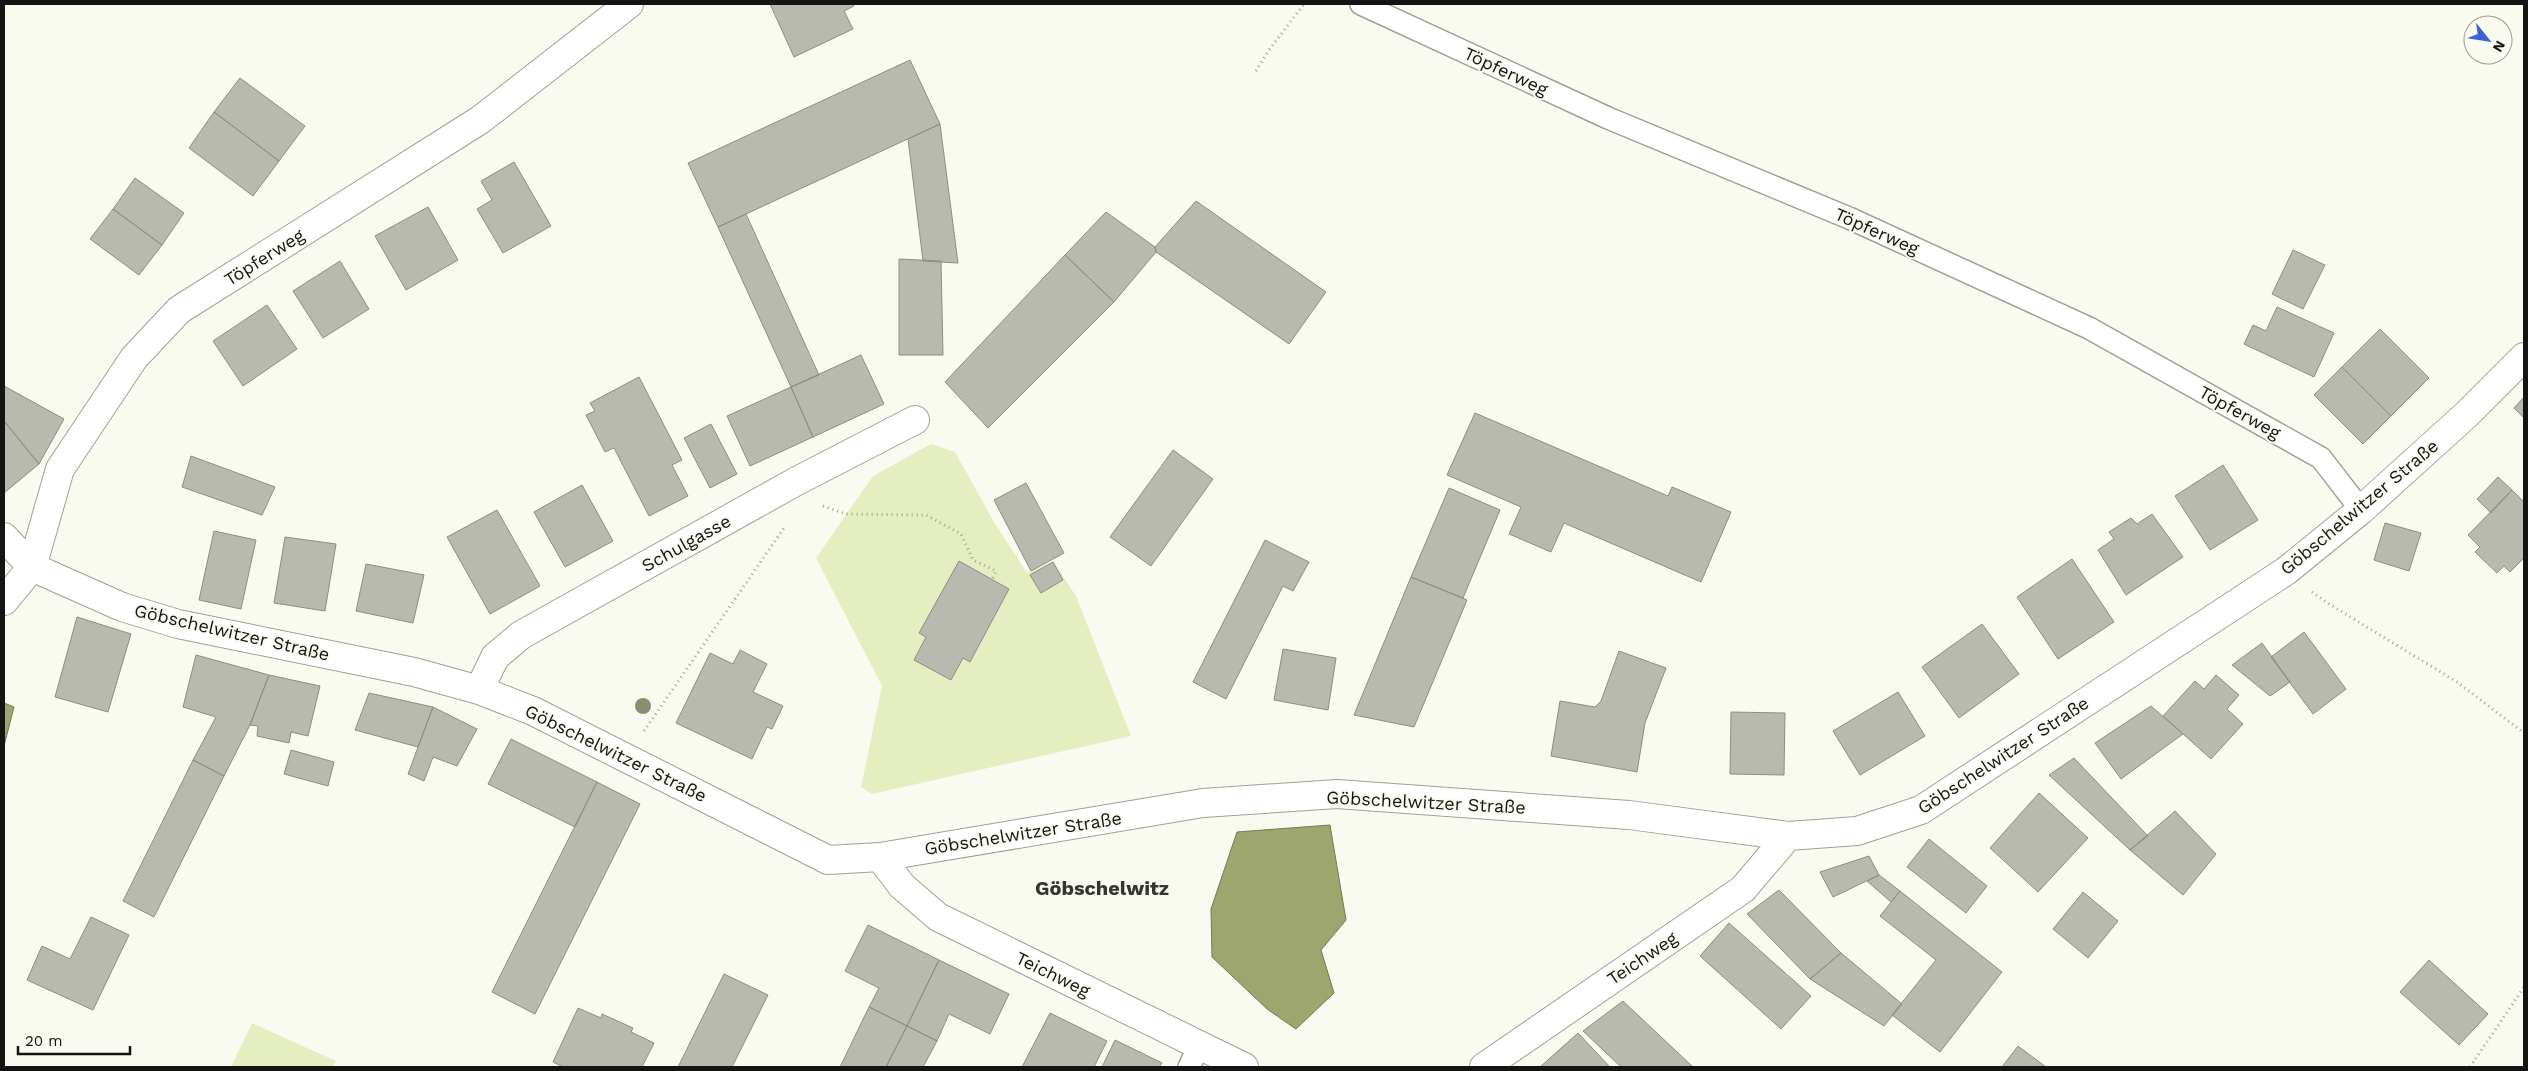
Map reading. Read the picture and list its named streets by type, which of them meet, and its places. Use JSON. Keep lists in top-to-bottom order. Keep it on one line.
{"streets":{"street":["Töpferweg","Göbschelwitzer Straße","Schulgasse","Teichweg"]},"crossings":[["Töpferweg","Göbschelwitzer Straße"],["Göbschelwitzer Straße","Schulgasse"],["Göbschelwitzer Straße","Teichweg"]],"districts":["Göbschelwitz"],"scale_bar":"20 m","north":"bottom right"}
